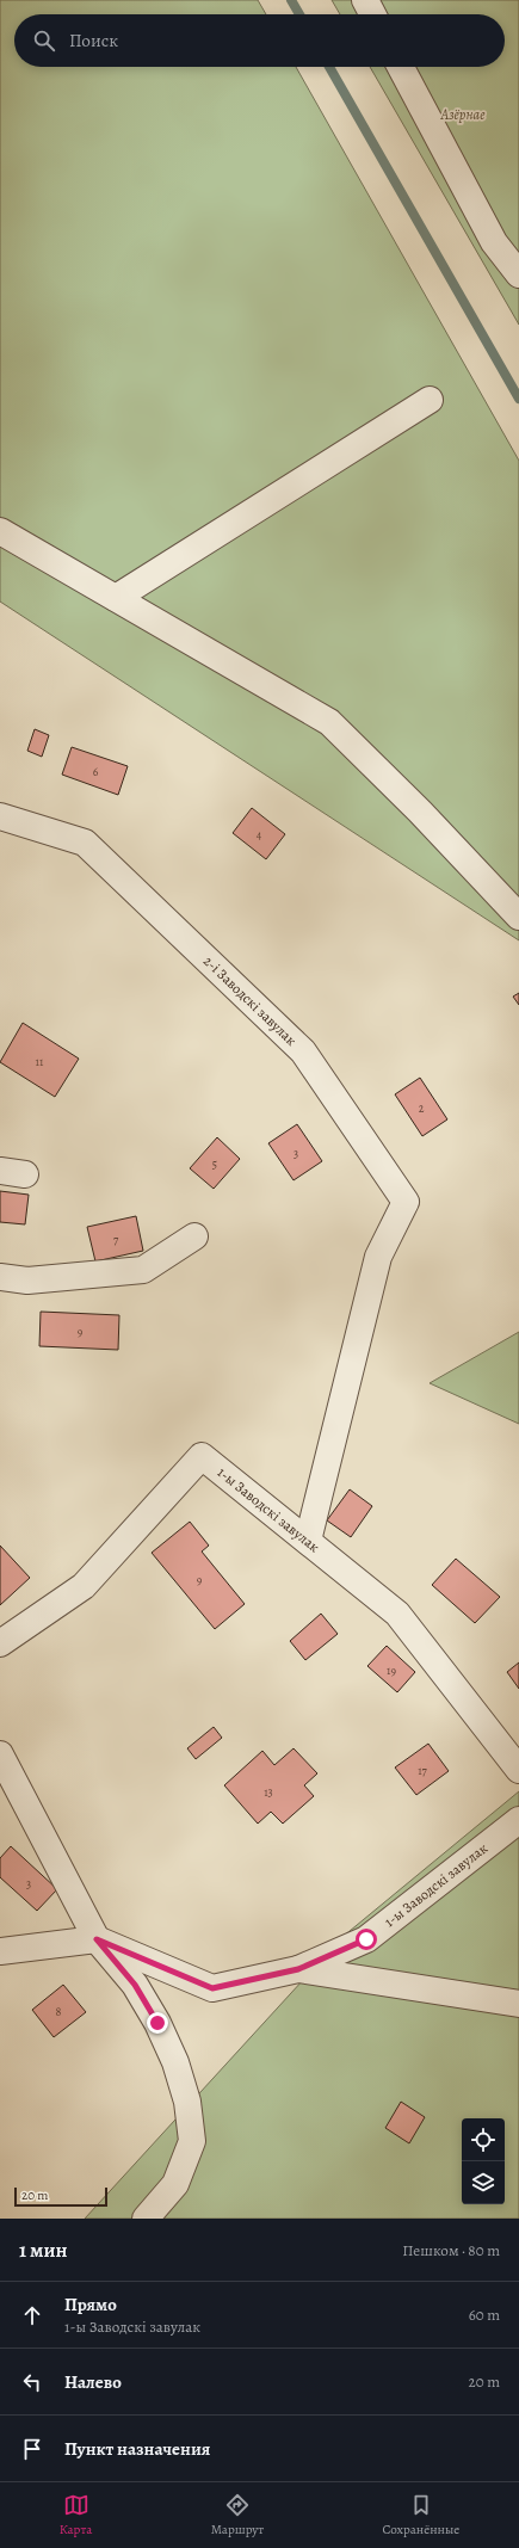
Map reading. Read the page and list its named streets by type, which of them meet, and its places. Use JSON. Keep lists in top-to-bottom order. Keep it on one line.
{"streets":{"street":["2-і Заводскі завулак","1-ы Заводскі завулак"]},"crossings":[["2-і Заводскі завулак","1-ы Заводскі завулак"]],"parks":["Азёрнае"],"house_numbers":["6","4","11","2","3","5","7","9","9","19","17","13","3","8"],"scale_bar":"20 m","page":{"search":"Поиск","scale":"20 m","heading":["1 мин","Пешком · 80 m"],"list":[["Прямо","1-ы Заводскі завулак","60 m"],["Налево","20 m"],"Пункт назначения"],"nav":["Карта","Маршрут","Сохранённые"]}}
